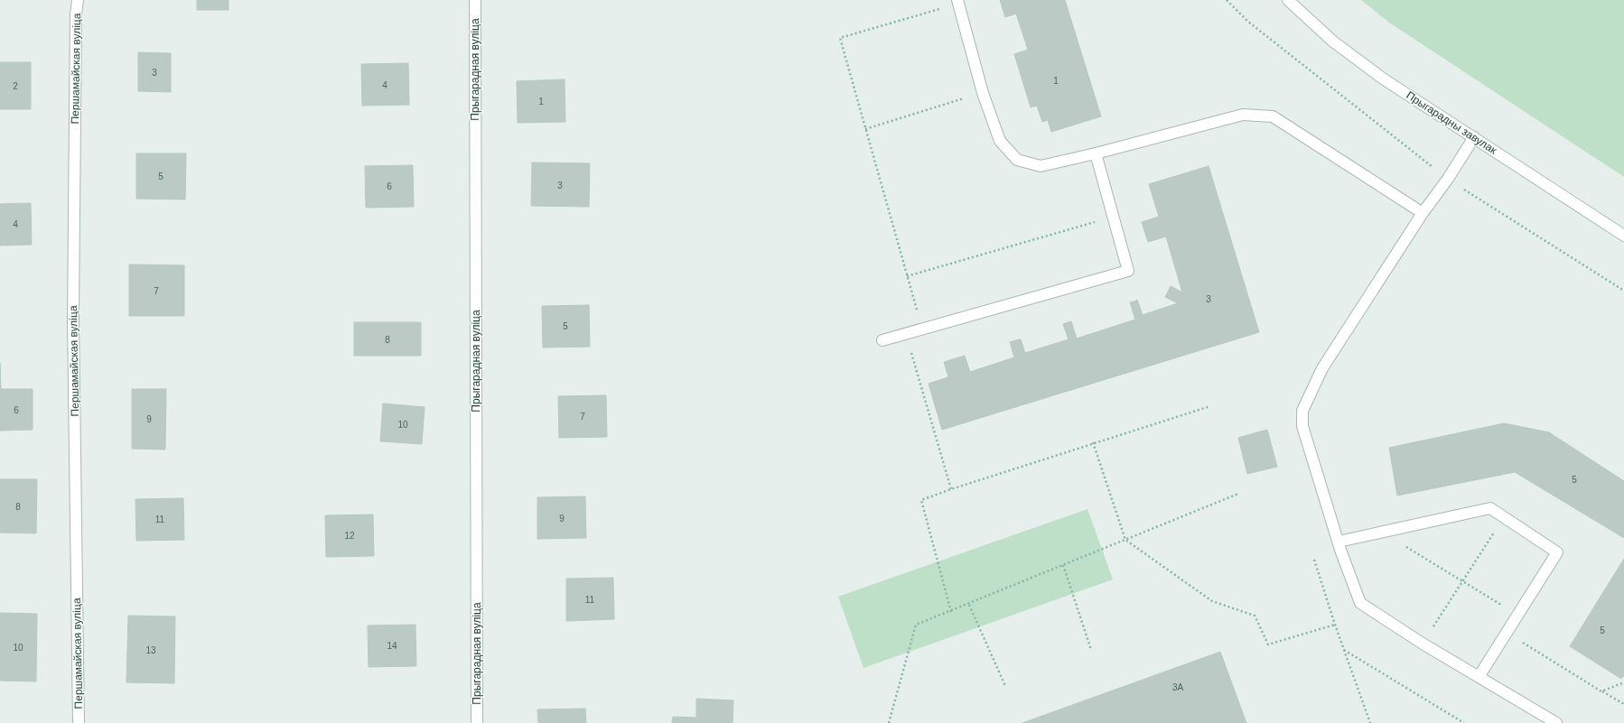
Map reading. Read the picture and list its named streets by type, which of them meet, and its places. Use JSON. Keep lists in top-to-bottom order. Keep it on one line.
{"streets":{"street":["Першамайская вуліца","Прыгарадная вуліца","Прыгарадны завулак"]},"house_numbers":["3","1","4","2","1","5","3","6","4","7","3","5","8","6","7","9","10","5","8","9","11","12","11","5","14","10","13","3A"]}
